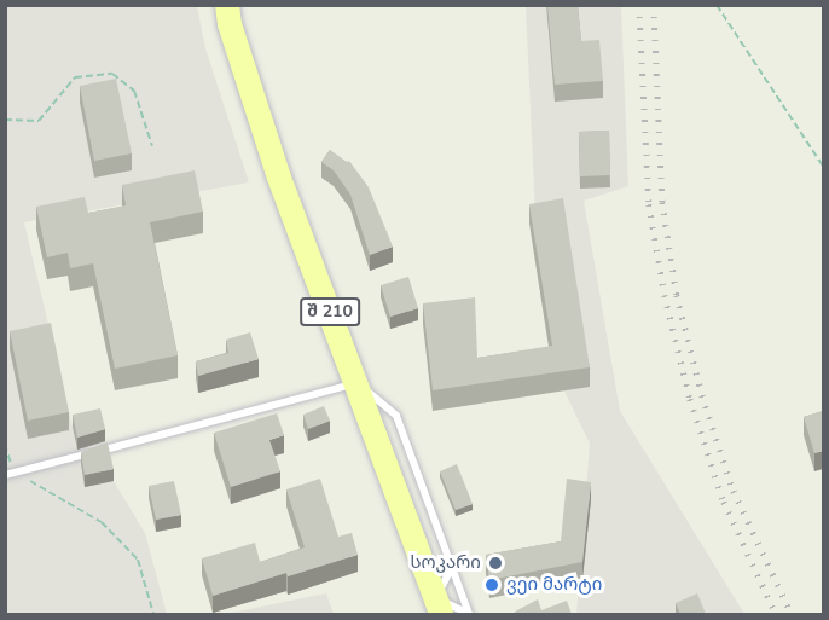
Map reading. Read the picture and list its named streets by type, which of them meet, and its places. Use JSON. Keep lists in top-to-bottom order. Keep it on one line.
{"streets":{"main road":["შ 210"]},"places":["სოკარი","ვეი მარტი"]}
